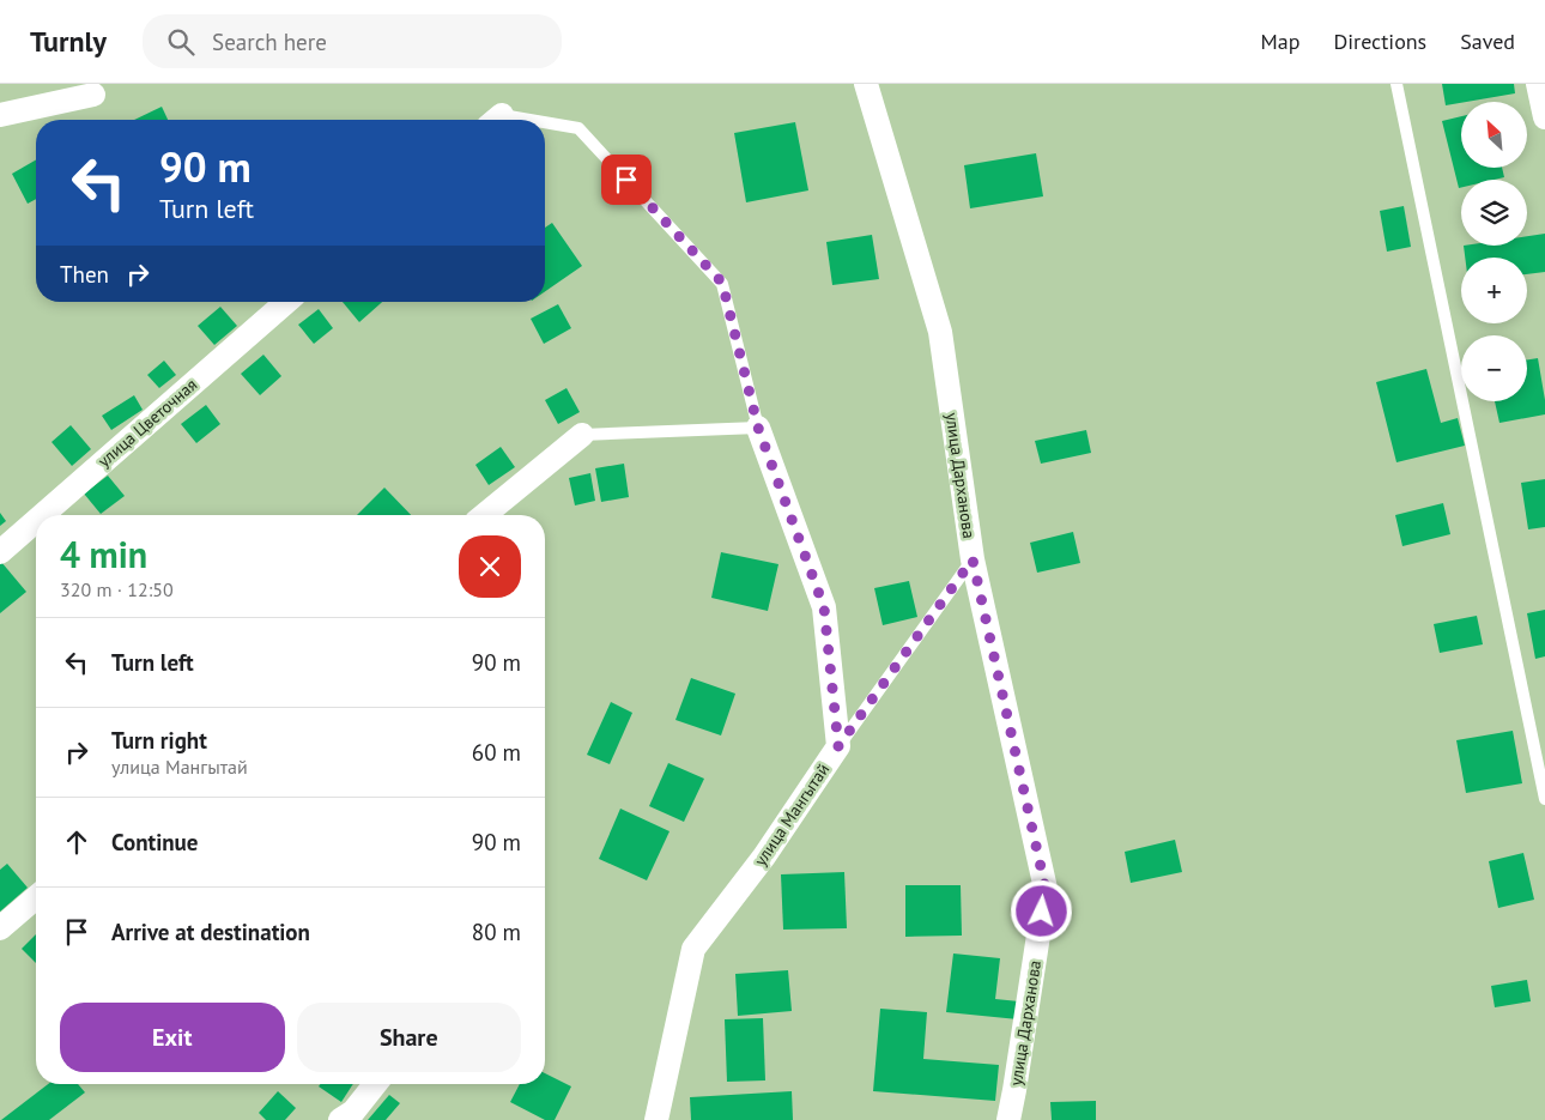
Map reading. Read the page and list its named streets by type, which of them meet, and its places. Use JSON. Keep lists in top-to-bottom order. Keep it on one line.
{"streets":{"street":["улица Цветочная","улица Дарханова","улица Мангытай"]},"north":"top left","page":{"header":"Turnly","search":"Search here","nav":["Map","Directions","Saved"],"map_buttons":["+","−"],"turn":["90 m","Turn left"],"then":"Then","heading":["4 min","320 m · 12:50"],"list":[{"name":"Turn left","value":"90 m"},{"name":"Turn right","note":"улица Мангытай","value":"60 m"},{"name":"Continue","value":"90 m"},{"name":"Arrive at destination","value":"80 m"}],"buttons":["Exit","Share"]}}
